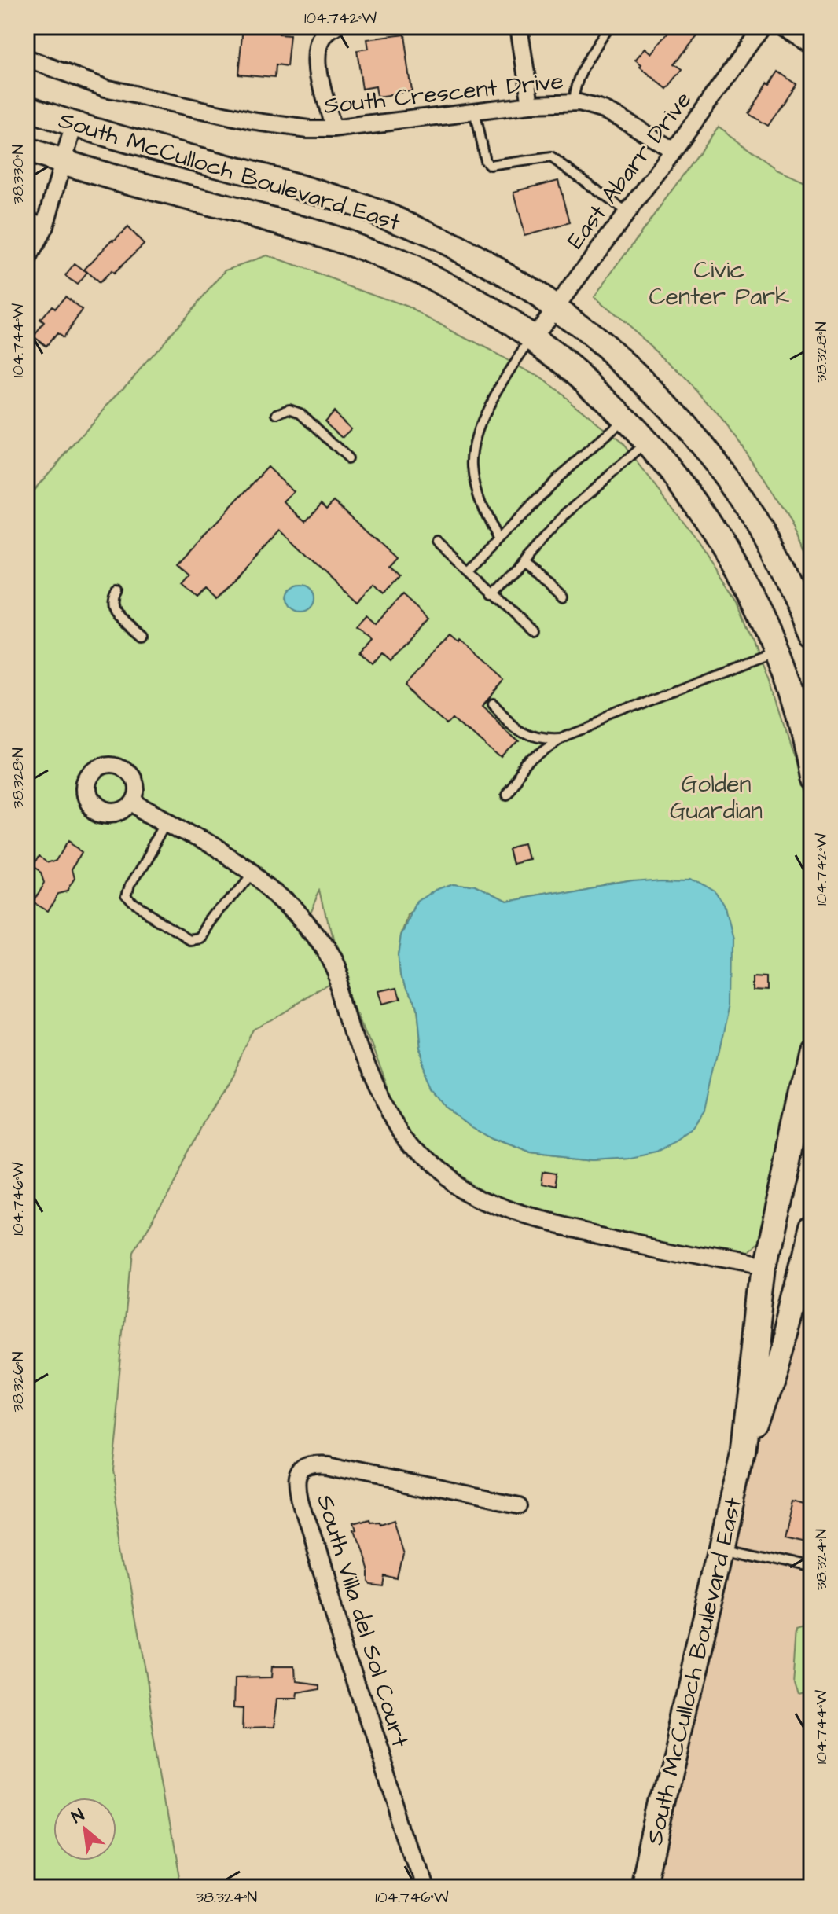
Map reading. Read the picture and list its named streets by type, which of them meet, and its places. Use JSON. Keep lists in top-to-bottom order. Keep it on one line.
{"streets":{"main road":["South McCulloch Boulevard East"],"street":["South Crescent Drive","East Abarr Drive","South Villa del Sol Court"]},"crossings":[["South Crescent Drive","East Abarr Drive"],["East Abarr Drive","South McCulloch Boulevard East"]],"parks":["Civic Center Park","Golden Guardian"],"north":"top left","coordinates":["104.742°W","38.330°N","104.744°W","38.328°N","104.746°W","38.326°N","38.324°N"]}
